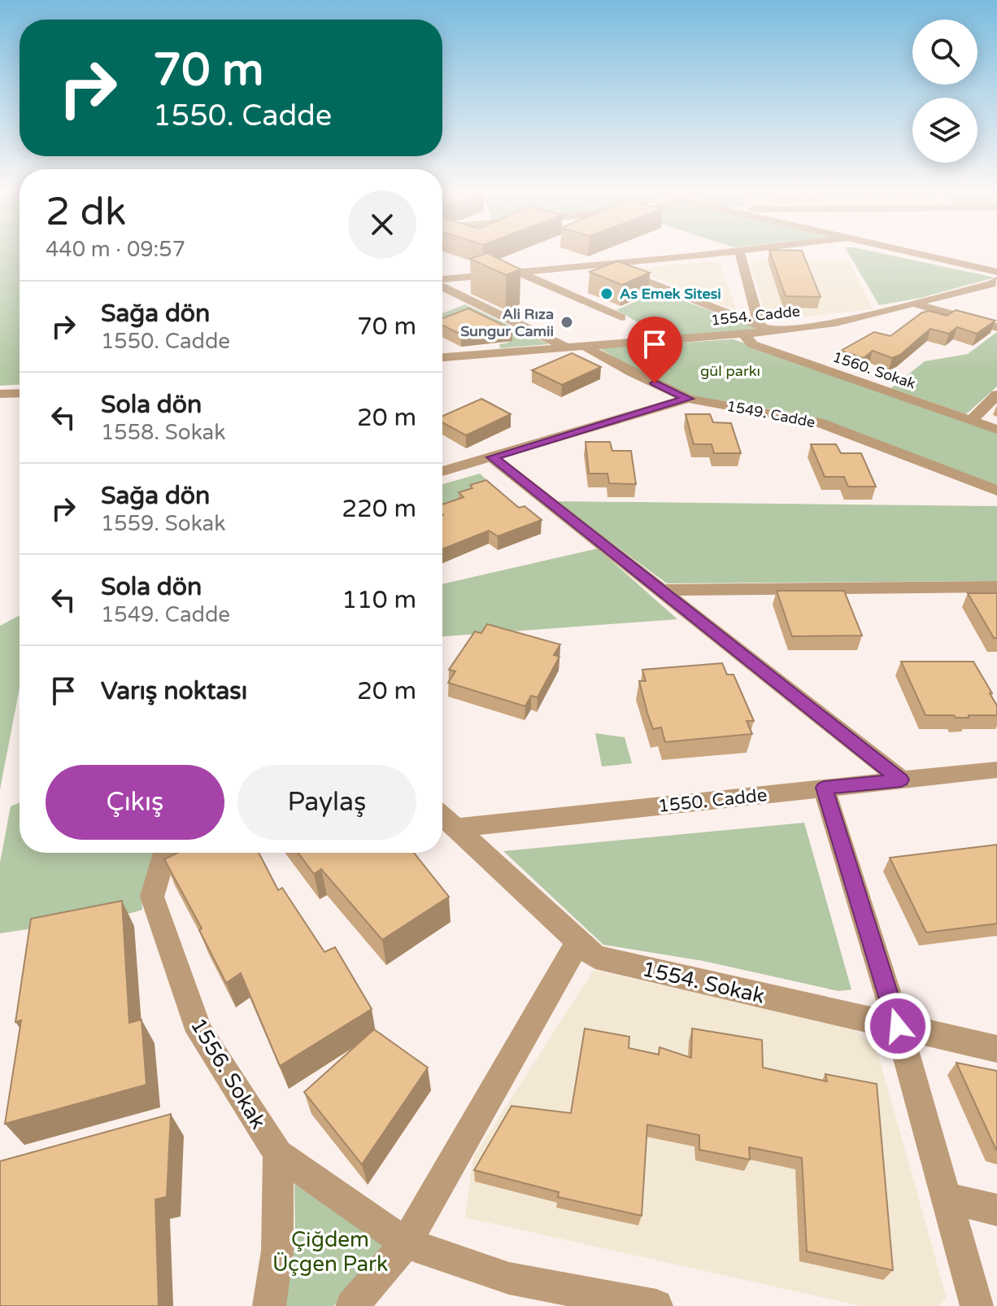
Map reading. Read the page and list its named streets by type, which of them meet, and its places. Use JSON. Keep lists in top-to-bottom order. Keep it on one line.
{"streets":{"street":["1554. Cadde","1560. Sokak","1549. Cadde","1550. Cadde","1554. Sokak","1556. Sokak"]},"crossings":[["1554. Cadde","1560. Sokak"],["1554. Cadde","1549. Cadde"],["1550. Cadde","1554. Sokak"]],"parks":["gül parkı","Çiğdem Üçgen Park"],"places":["As Emek Sitesi","Ali Rıza Sungur Camii"],"page":{"turn":["70 m","1550. Cadde"],"heading":["2 dk","440 m · 09:57"],"list":[{"name":"Sağa dön","note":"1550. Cadde","value":"70 m"},{"name":"Sola dön","note":"1558. Sokak","value":"20 m"},{"name":"Sağa dön","note":"1559. Sokak","value":"220 m"},{"name":"Sola dön","note":"1549. Cadde","value":"110 m"},{"name":"Varış noktası","value":"20 m"}],"buttons":["Çıkış","Paylaş"]}}
